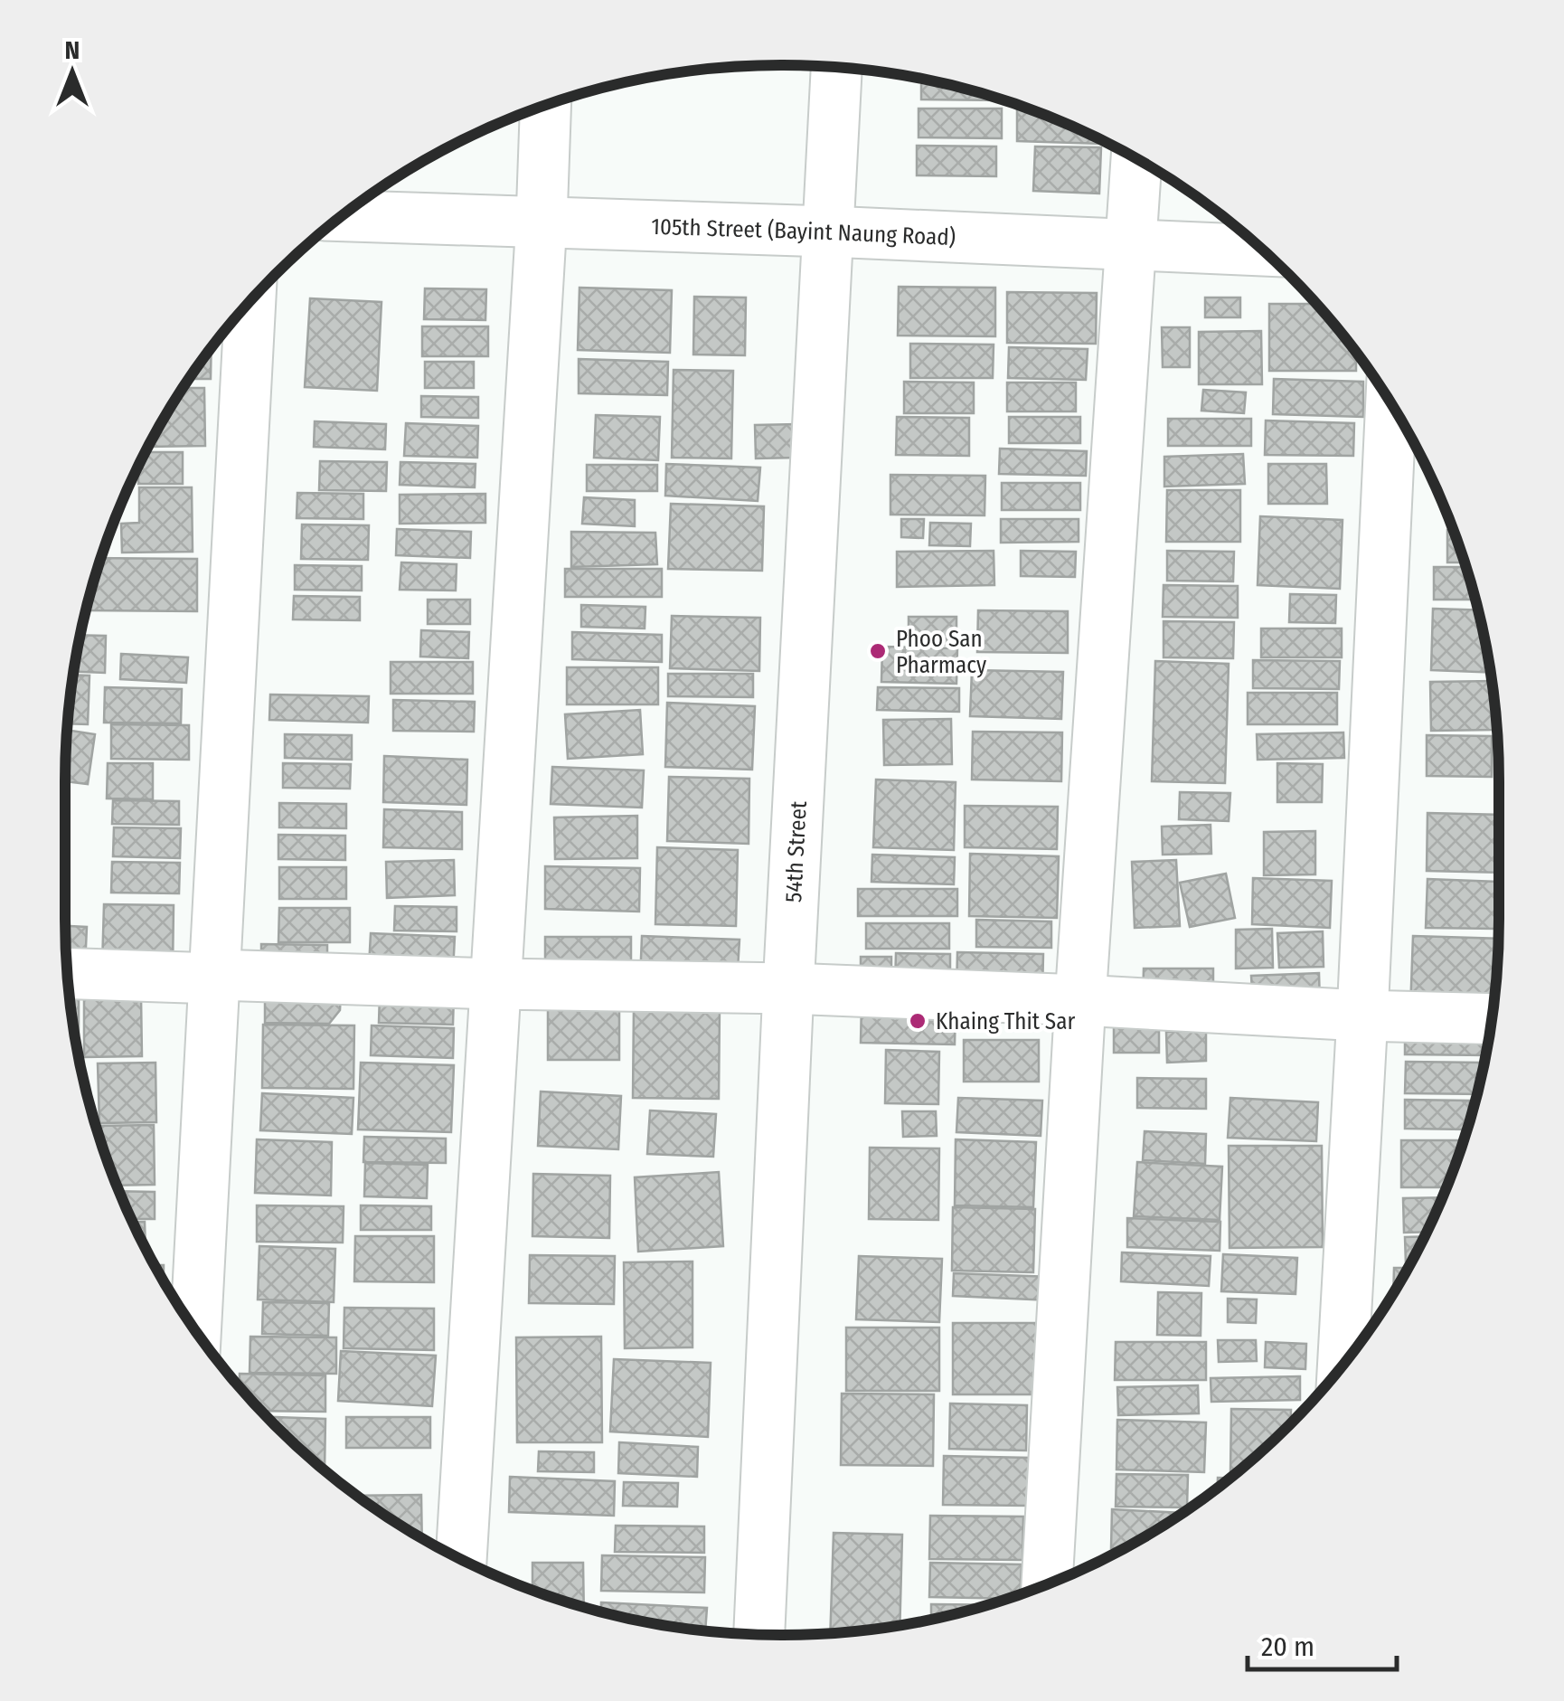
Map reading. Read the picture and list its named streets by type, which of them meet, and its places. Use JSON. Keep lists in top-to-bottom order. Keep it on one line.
{"streets":{"street":["105th Street (Bayint Naung Road)","54th Street"]},"crossings":[["105th Street (Bayint Naung Road)","54th Street"]],"places":["Phoo San Pharmacy","Khaing Thit Sar"],"scale_bar":"20 m","north":"top"}
